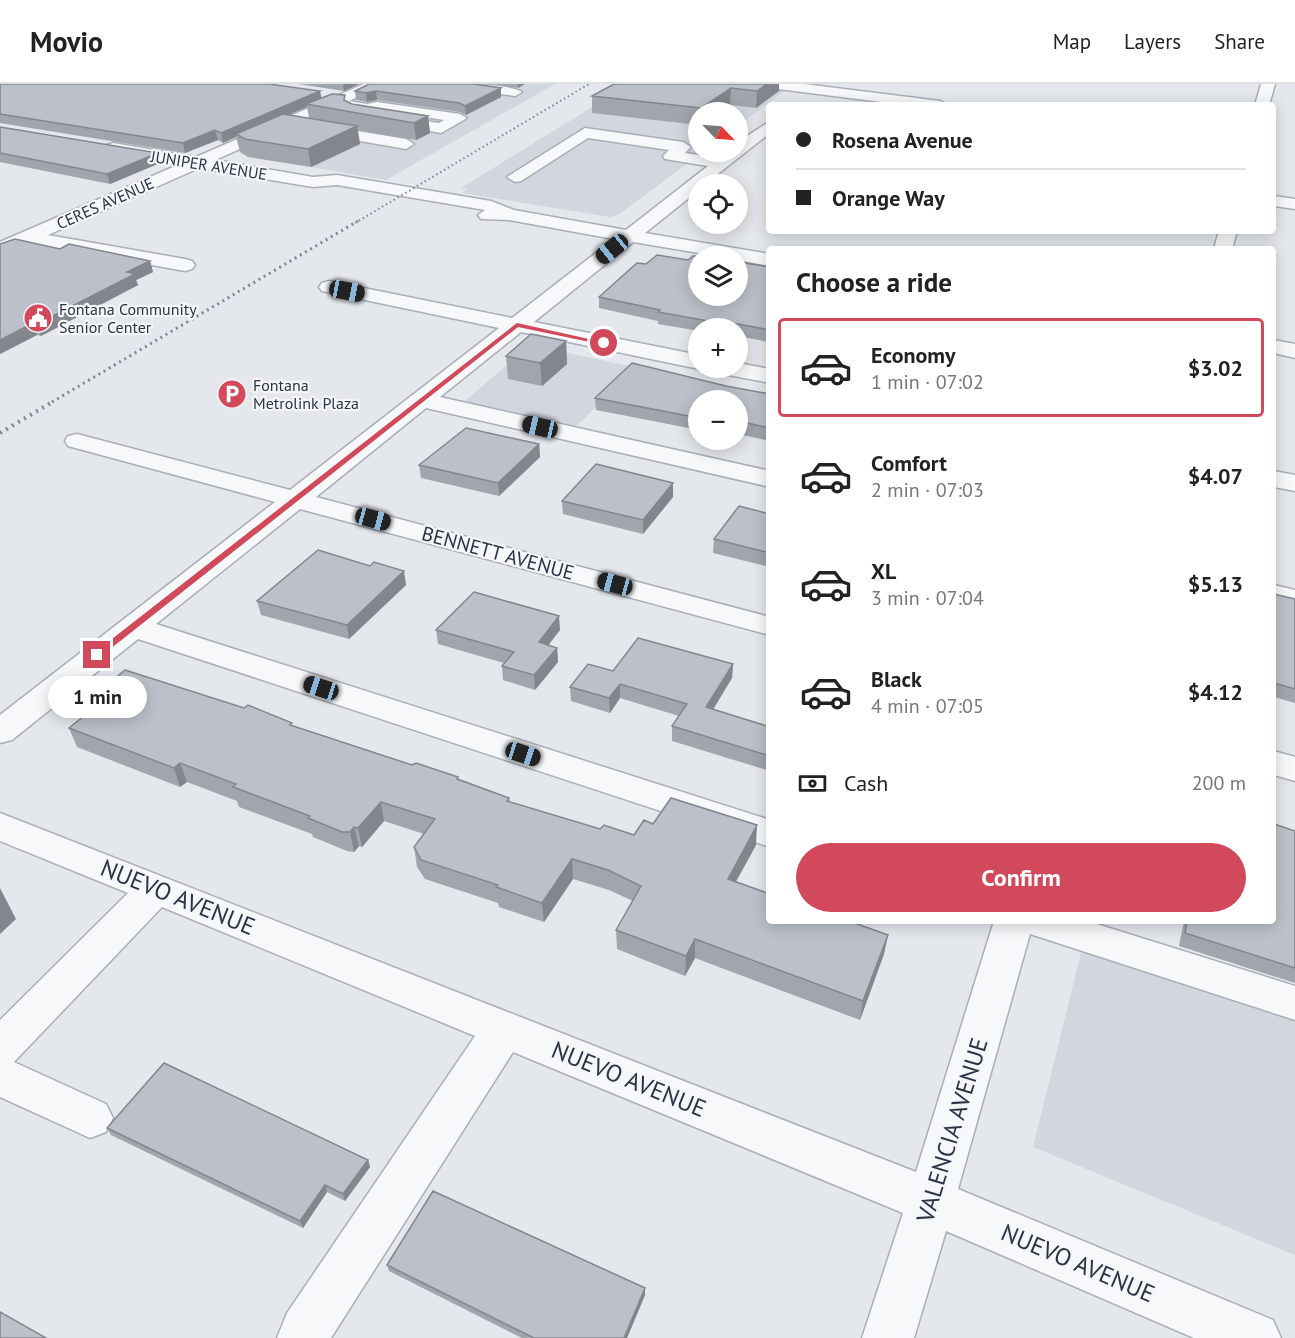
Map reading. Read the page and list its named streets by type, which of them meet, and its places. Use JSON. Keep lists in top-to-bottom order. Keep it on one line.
{"streets":{"street":["JUNIPER AVENUE","CERES AVENUE","BENNETT AVENUE","NUEVO AVENUE","VALENCIA AVENUE"]},"crossings":[["JUNIPER AVENUE","CERES AVENUE"],["NUEVO AVENUE","VALENCIA AVENUE"]],"places":{"public building":["Fontana Community Senior Center"],"parking":["Fontana Metrolink Plaza"]},"north":"bottom right","page":{"header":"Movio","nav":["Map","Layers","Share"],"map_buttons":["+","−"],"banner":["Rosena Avenue","Orange Way"],"heading":"Choose a ride","list":[{"name":"Economy","note":"1 min · 07:02","value":"$3.02"},{"name":"Comfort","note":"2 min · 07:03","value":"$4.07"},{"name":"XL","note":"3 min · 07:04","value":"$5.13"},{"name":"Black","note":"4 min · 07:05","value":"$4.12"}],"bubble":"1 min","pay":["Cash","200 m"],"buttons":"Confirm"}}
